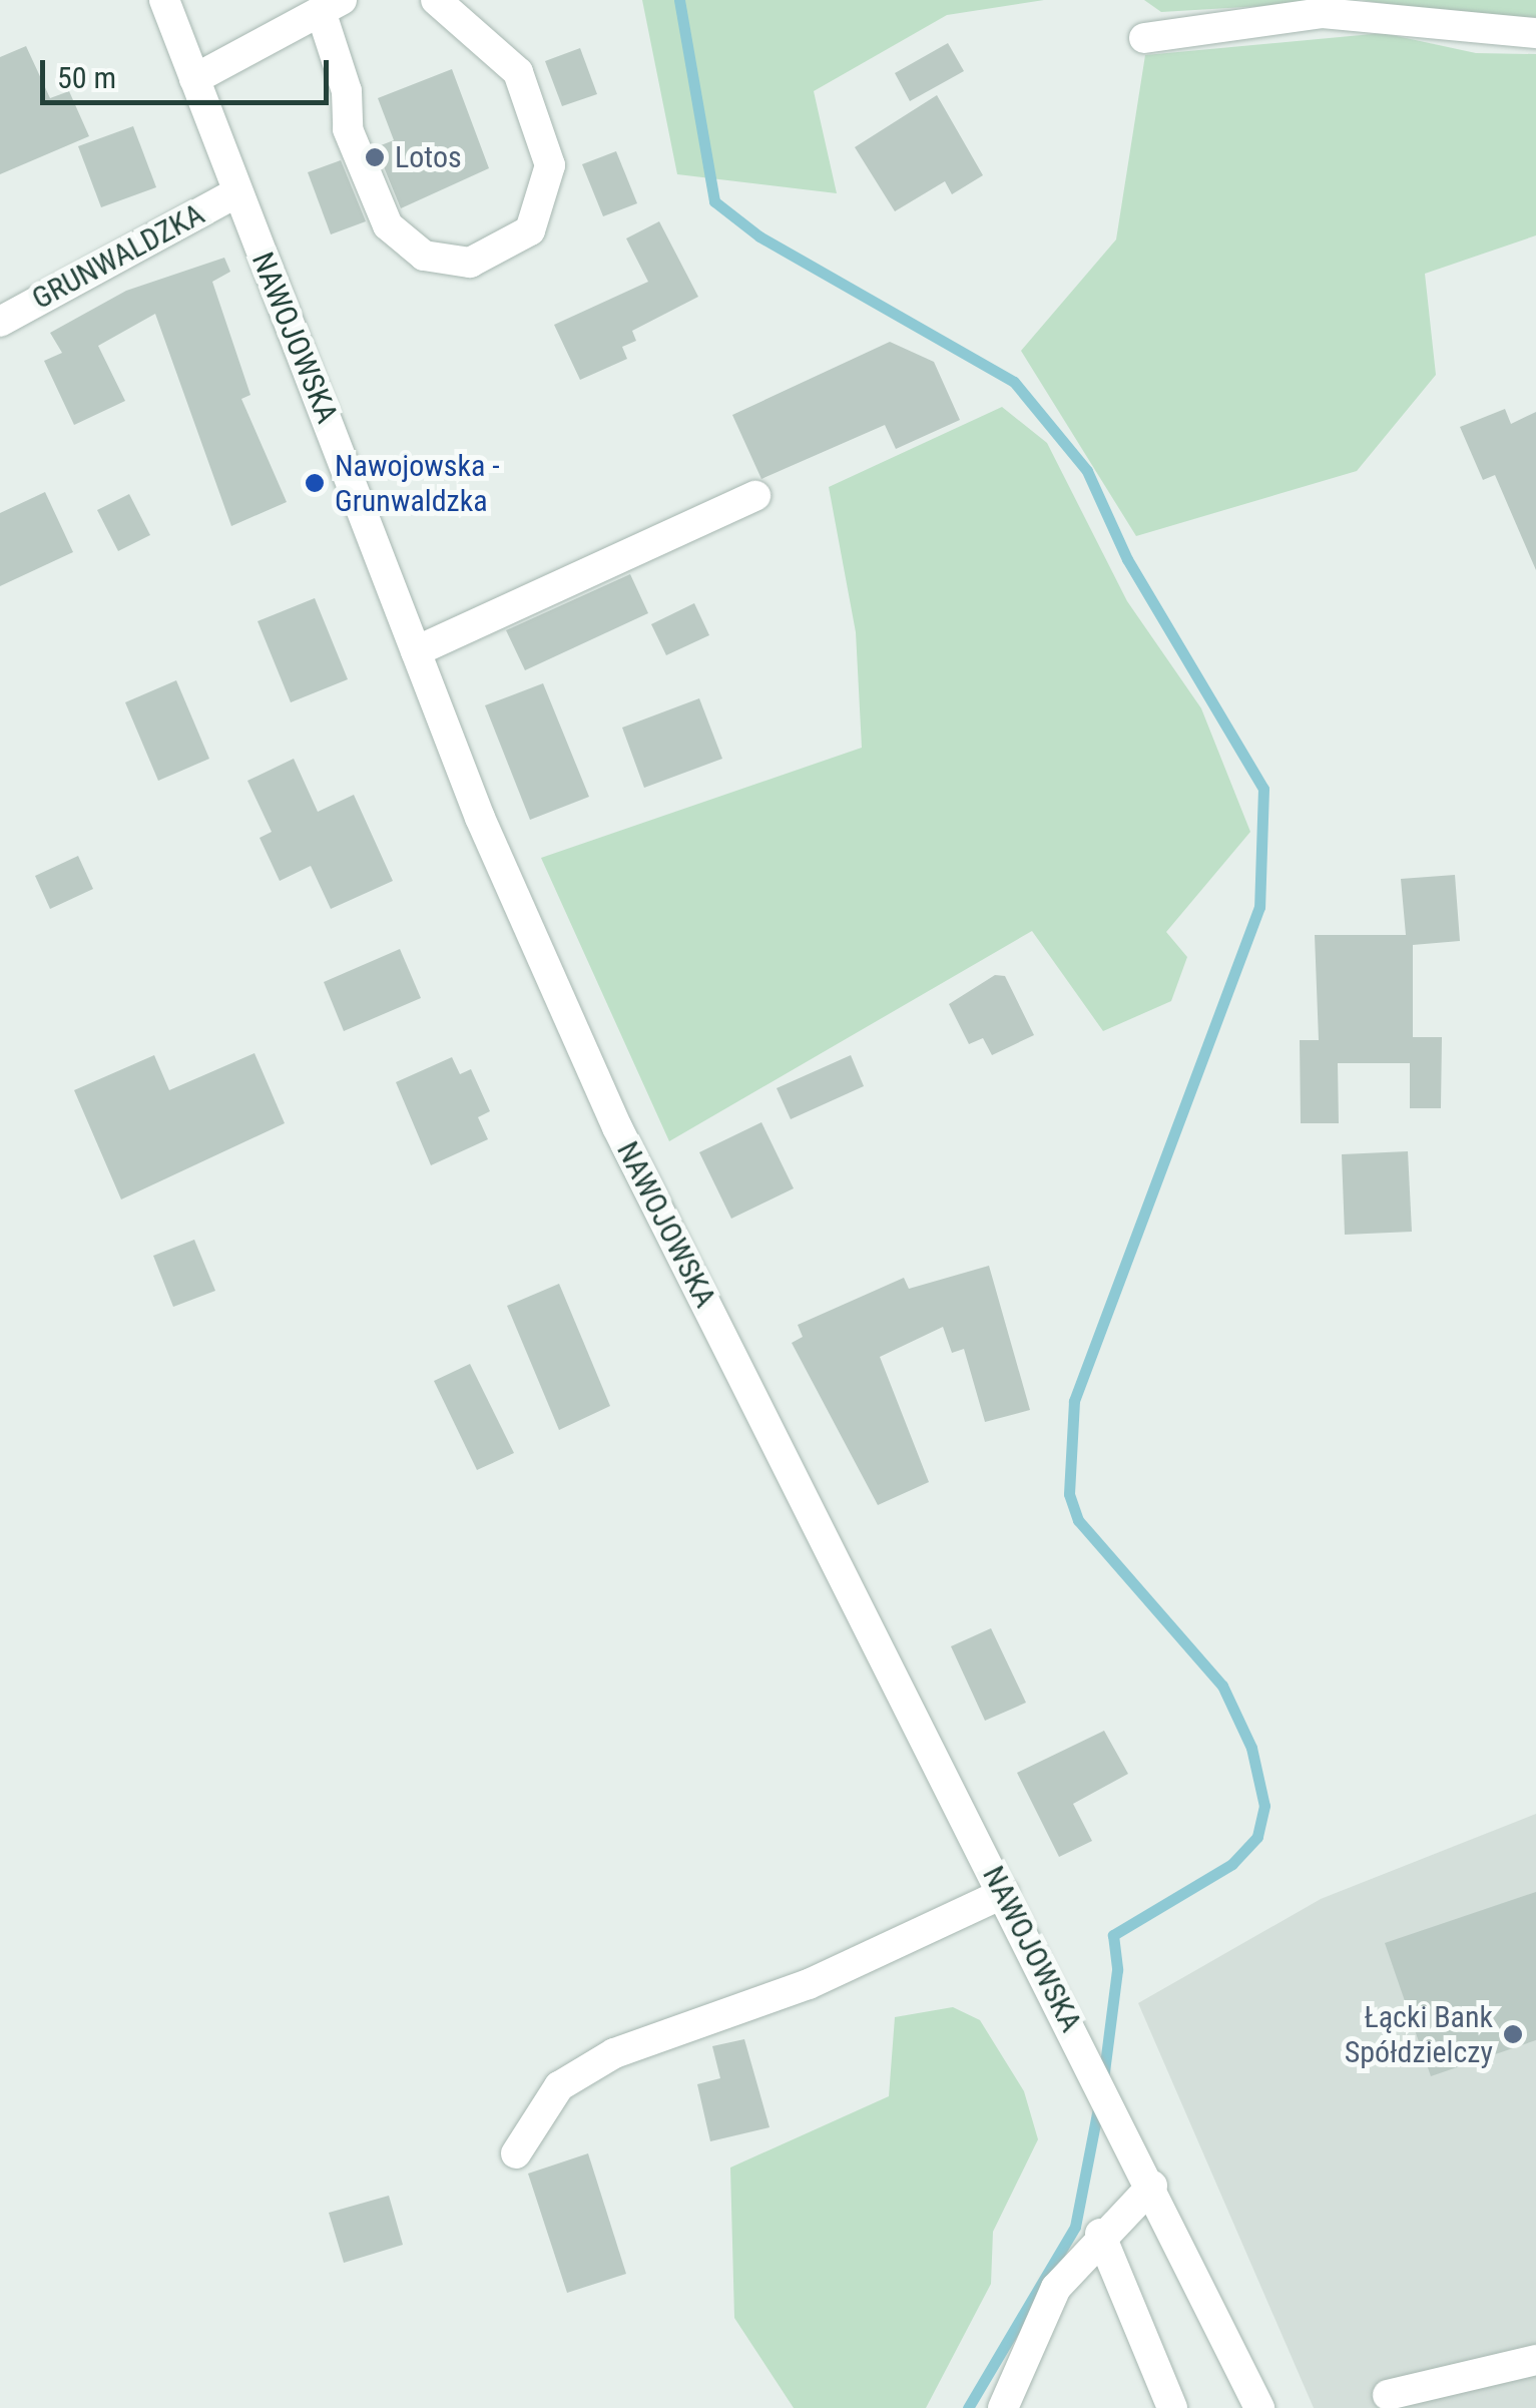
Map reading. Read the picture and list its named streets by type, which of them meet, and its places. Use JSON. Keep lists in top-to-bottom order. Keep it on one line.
{"streets":{"street":["GRUNWALDZKA","NAWOJOWSKA"]},"crossings":[["GRUNWALDZKA","NAWOJOWSKA"]],"places":["Lotos","Nawojowska - Grunwaldzka","Łącki Bank Spółdzielczy"],"scale_bar":"50 m"}
